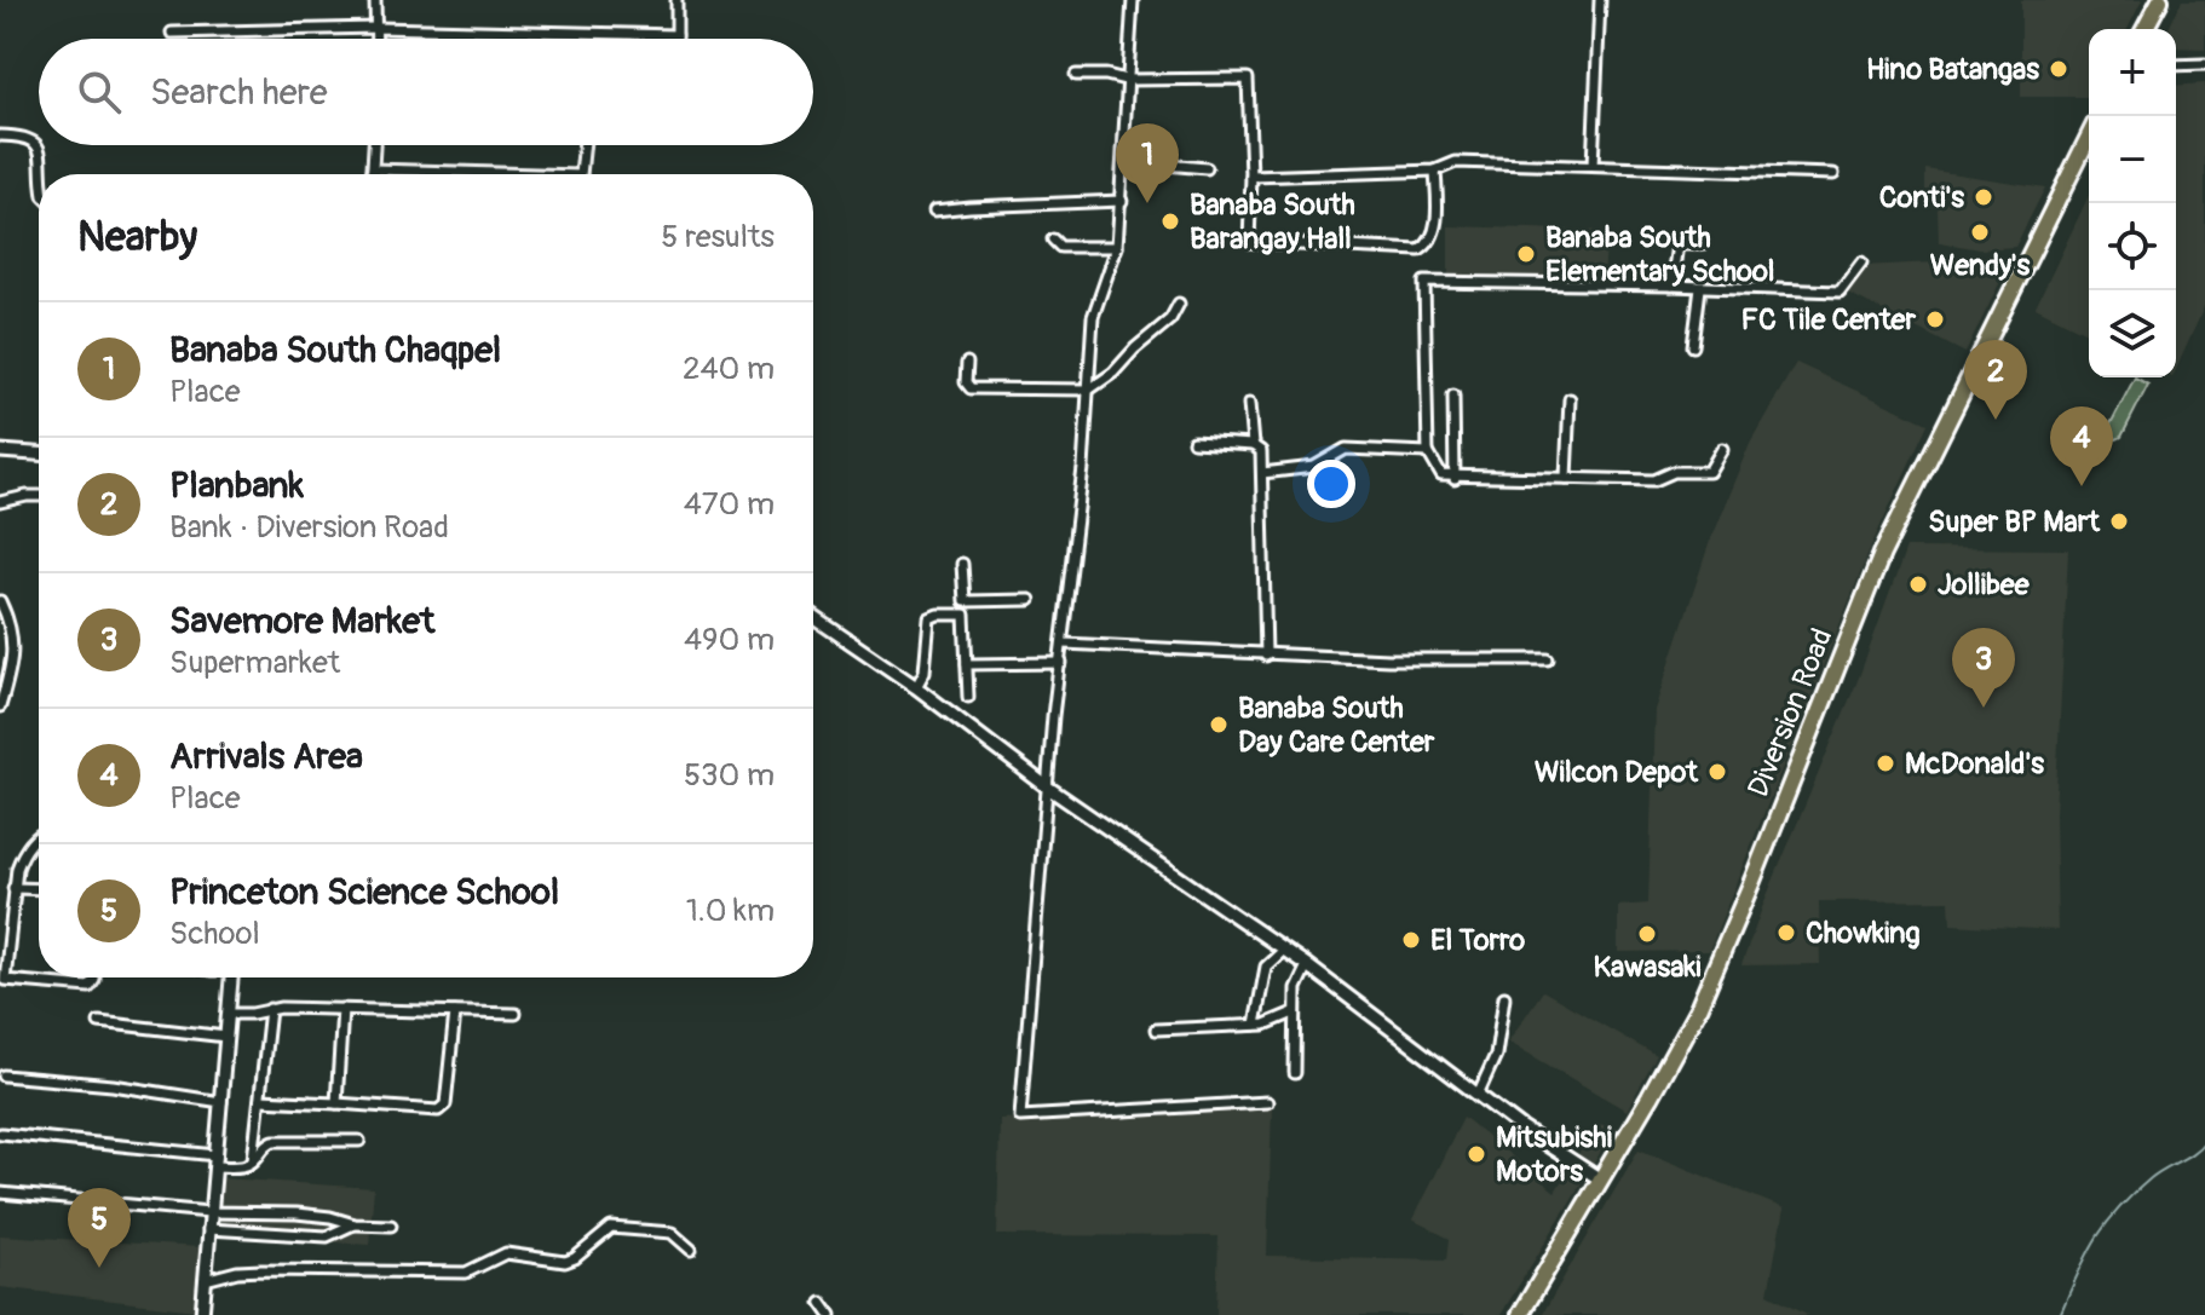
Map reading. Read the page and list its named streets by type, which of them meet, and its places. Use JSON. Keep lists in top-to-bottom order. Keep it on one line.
{"streets":{"highway":["Diversion Road"]},"places":["Hino Batangas","Conti's","Banaba South Barangay Hall","Wendy's","Banaba South Elementary School","FC Tile Center","Super BP Mart","Jollibee","Banaba South Day Care Center","McDonald's","Wilcon Depot","Chowking","Kawasaki","El Torro","Mitsubishi Motors"],"page":{"map_buttons":["+","−"],"search":"Search here","pins":["1","2","4","3","5"],"heading":["Nearby","5 results"],"list":[{"mark":"1","name":"Banaba South Chaqpel","note":"Place","value":"240 m"},{"mark":"2","name":"Planbank","note":"Bank · Diversion Road","value":"470 m"},{"mark":"3","name":"Savemore Market","note":"Supermarket","value":"490 m"},{"mark":"4","name":"Arrivals Area","note":"Place","value":"530 m"},{"mark":"5","name":"Princeton Science School","note":"School","value":"1.0 km"}]}}
